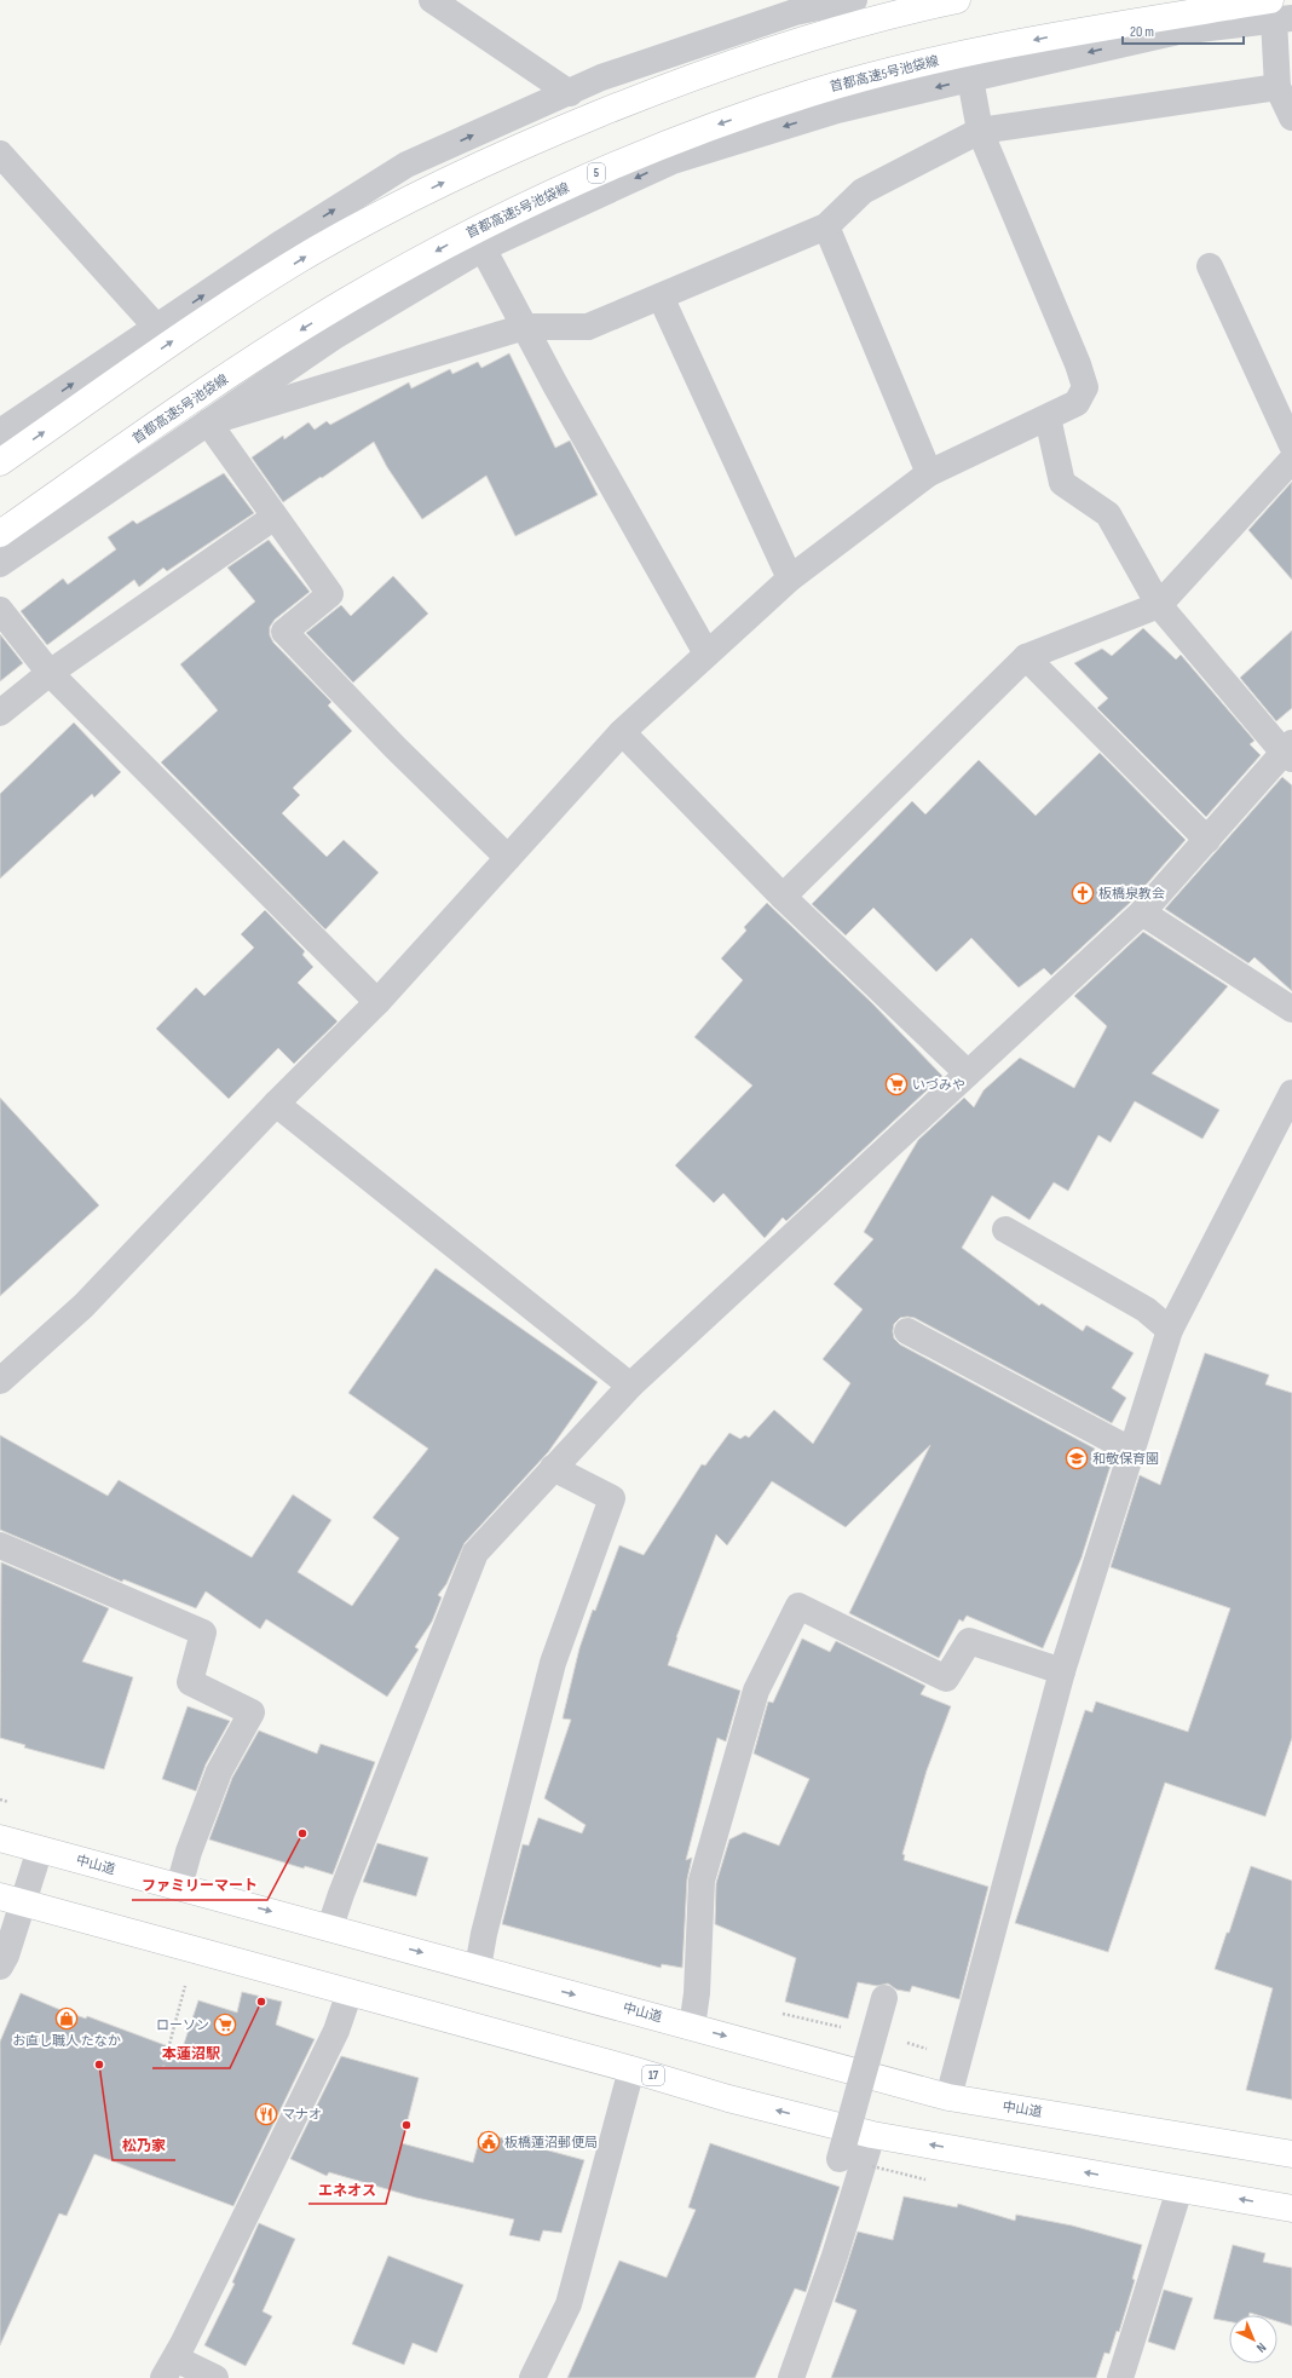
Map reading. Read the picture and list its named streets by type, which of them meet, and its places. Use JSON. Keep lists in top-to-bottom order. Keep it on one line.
{"streets":{"highway":["首都高速5号池袋線","5","中山道","17"]},"places":{"church":["板橋泉教会"],"supermarket":["いづみや","ローソン"],"school or university":["和敬保育園"],"other":["ファミリーマート","本蓮沼駅","松乃家","エネオス"],"shop":["お直し職人 たなか"],"restaurant":["マナオ"],"public building":["板橋蓮沼郵便局"]},"scale_bar":"20 m","north":"bottom right"}
